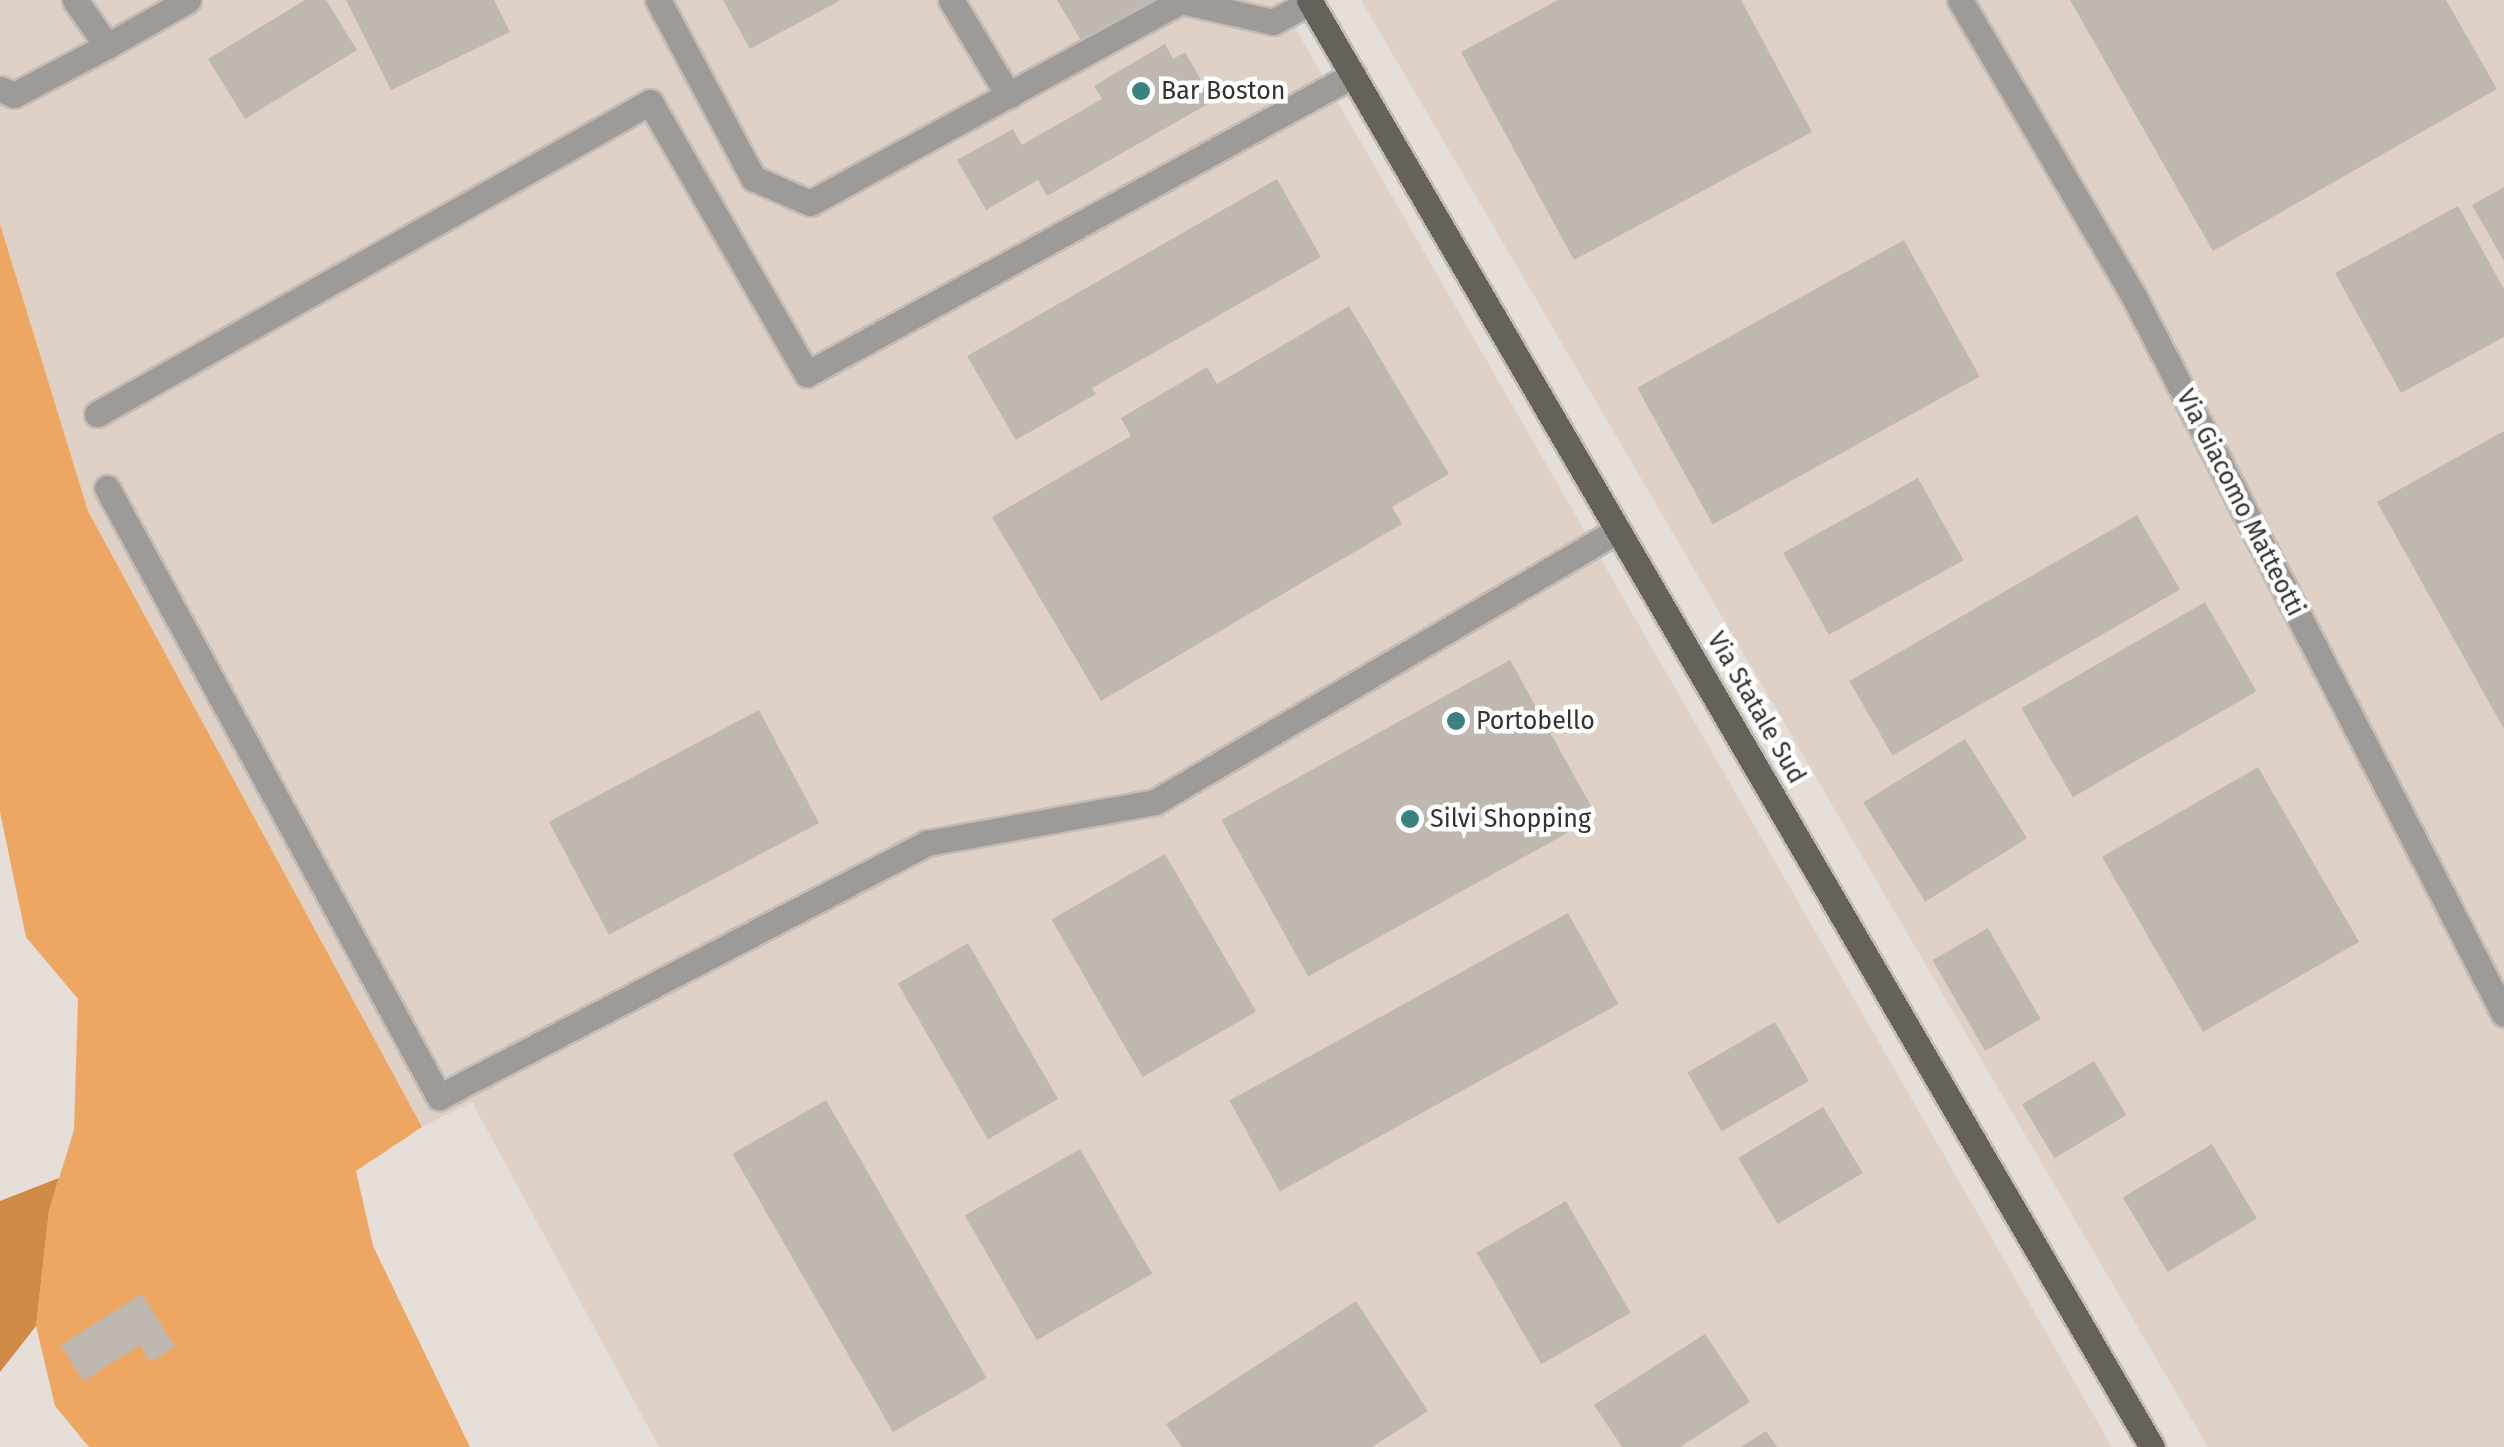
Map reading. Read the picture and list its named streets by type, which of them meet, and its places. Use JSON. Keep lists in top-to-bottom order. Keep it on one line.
{"streets":{"main road":["Via Statale Sud"],"street":["Via Giacomo Matteotti"]},"places":["Bar Boston","Portobello","Silvi Shopping"]}
